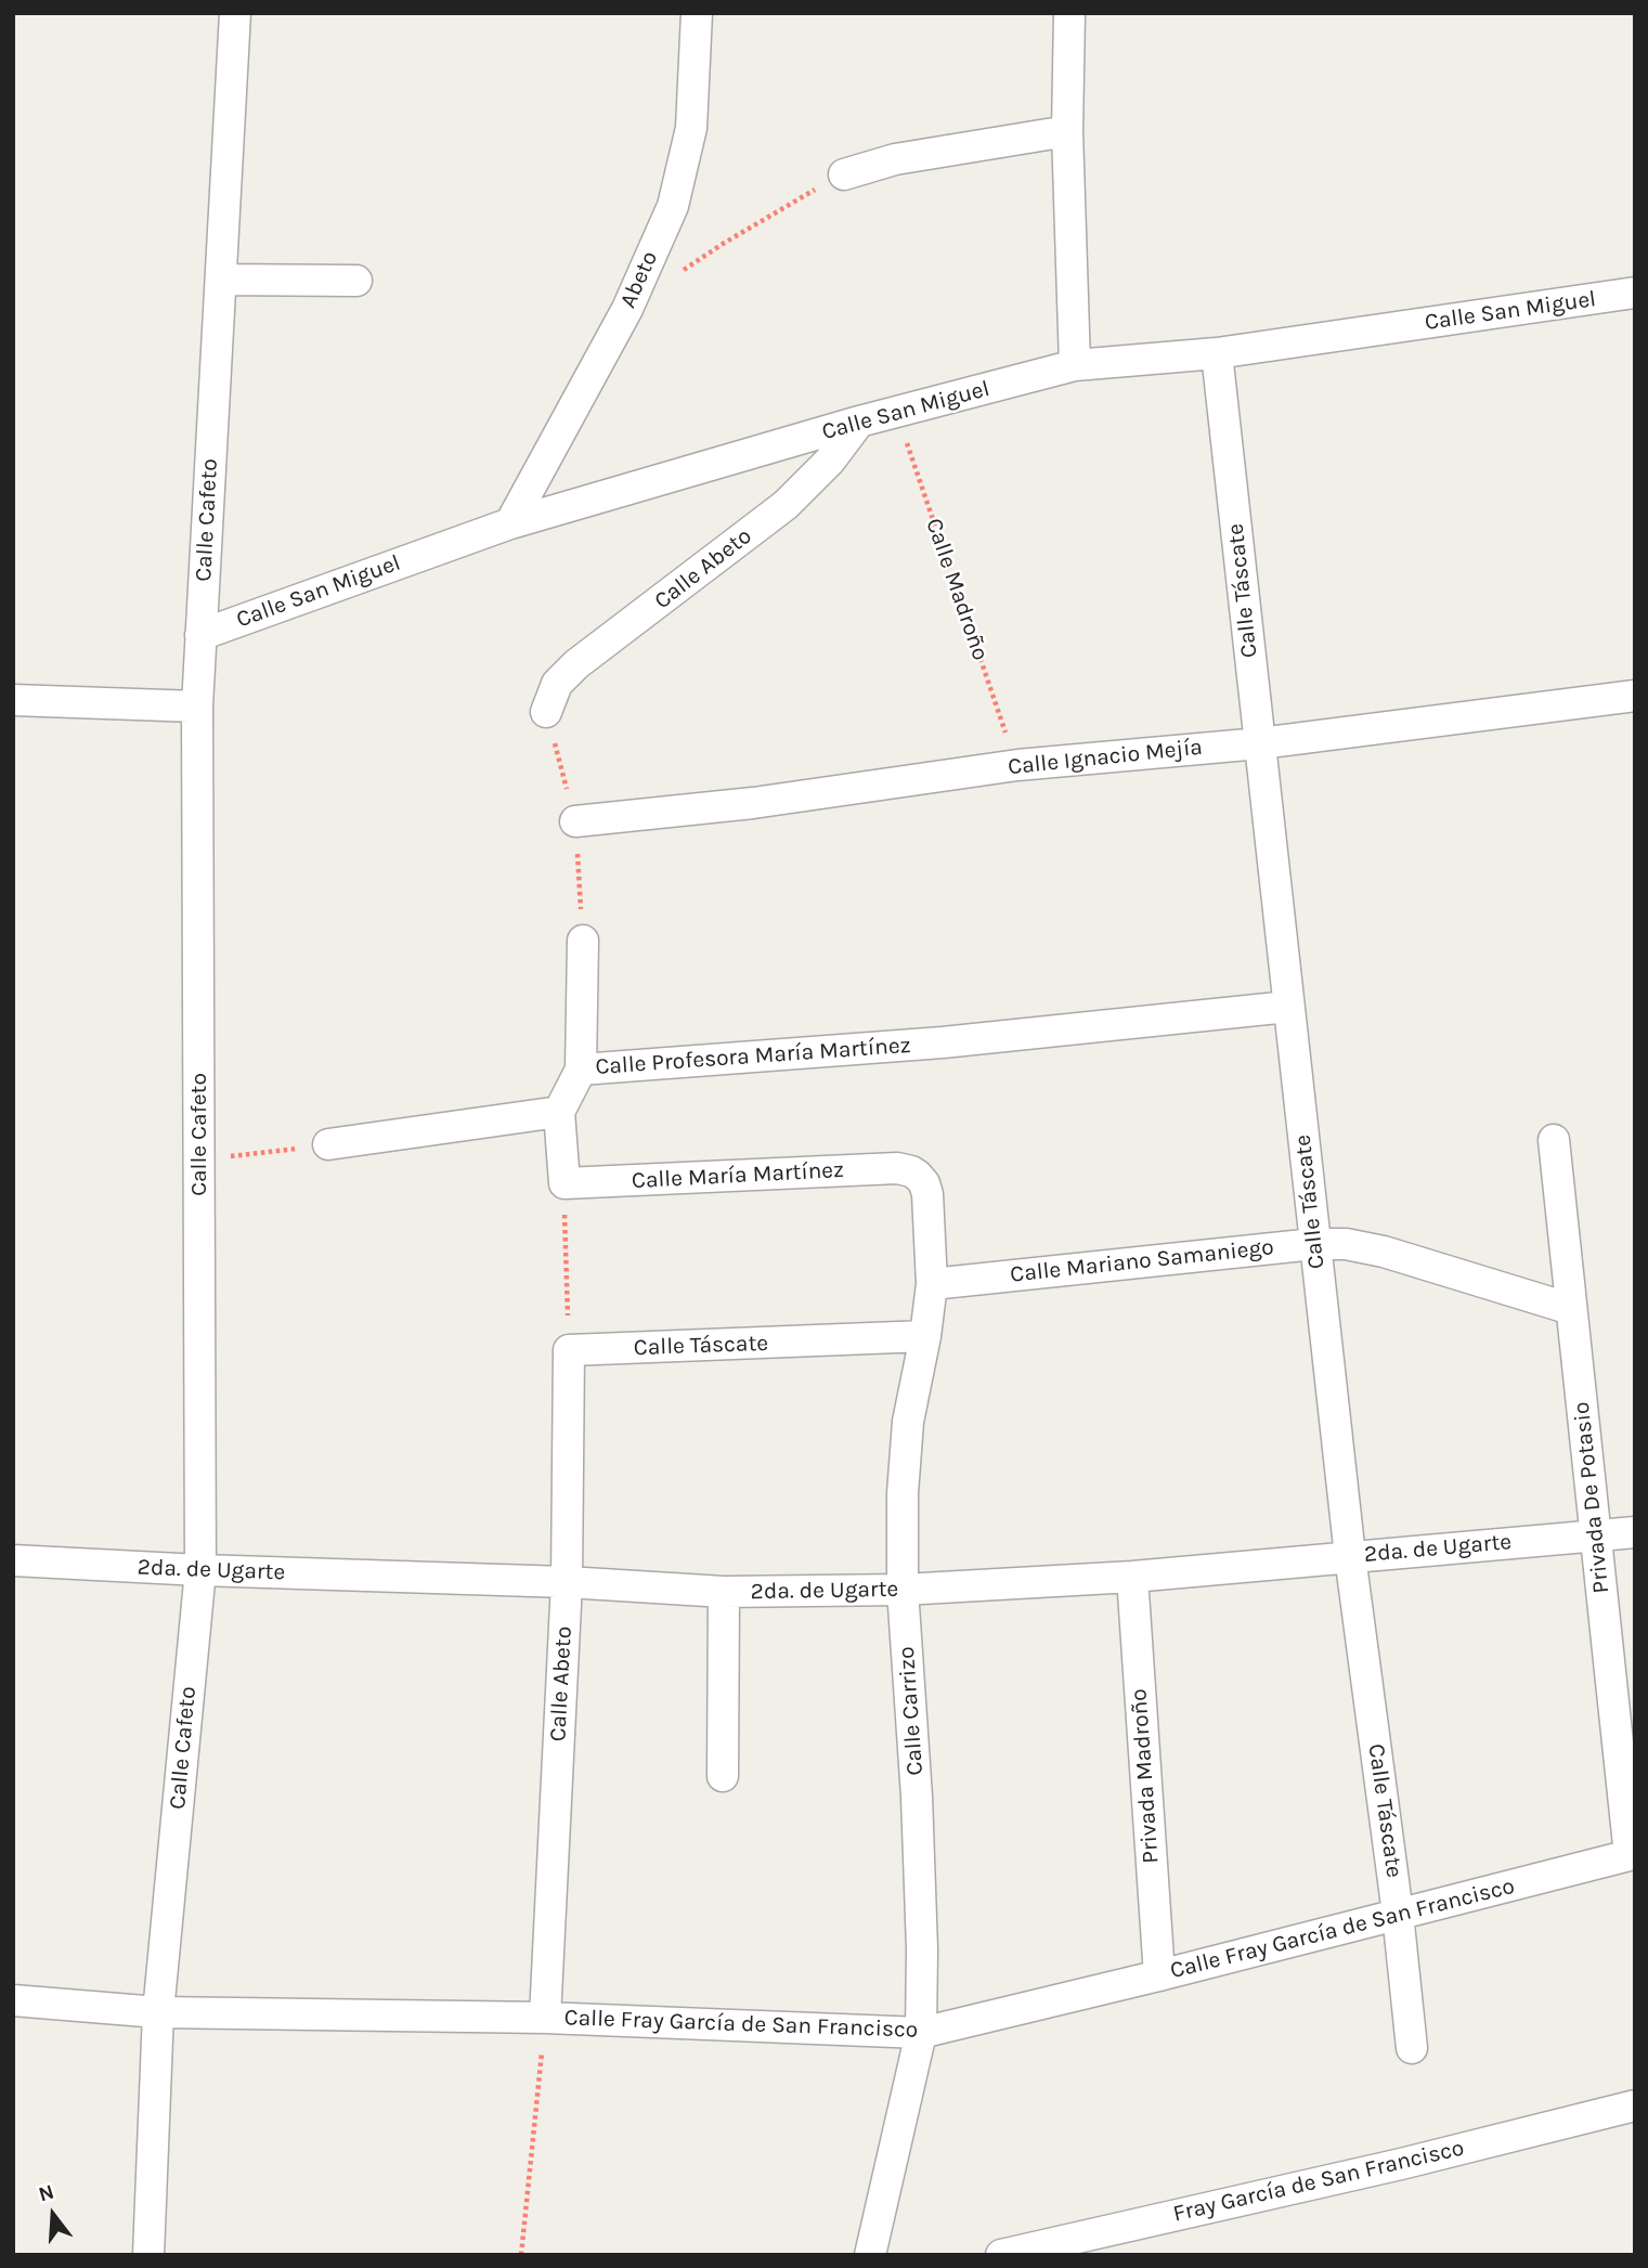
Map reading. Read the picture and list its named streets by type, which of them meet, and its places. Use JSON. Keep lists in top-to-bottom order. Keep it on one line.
{"streets":{"street":["Abeto","Calle San Miguel","Calle Cafeto","Calle Abeto","Calle Táscate","Calle Ignacio Mejía","Calle Profesora María Martínez","Calle María Martínez","Calle Mariano Samaniego","Privada De Potasio","2da. de Ugarte","Calle Carrizo","Privada Madroño","Calle Fray García de San Francisco","Fray García de San Francisco"],"path":["Calle Madroño"]},"crossings":[["Abeto","Calle San Miguel"],["Calle San Miguel","Calle Cafeto"],["Calle San Miguel","Calle Abeto"],["Calle San Miguel","Calle Madroño"],["Calle San Miguel","Calle Táscate"],["Calle Cafeto","2da. de Ugarte"],["Calle Cafeto","Calle Fray García de San Francisco"],["Calle Abeto","Calle Táscate"],["Calle Abeto","2da. de Ugarte"],["Calle Abeto","Calle Fray García de San Francisco"],["Calle Madroño","Calle Ignacio Mejía"],["Calle Táscate","Calle Ignacio Mejía"],["Calle Táscate","Calle Profesora María Martínez"],["Calle Táscate","Calle Mariano Samaniego"],["Calle Táscate","2da. de Ugarte"],["Calle Táscate","Calle Carrizo"],["Calle Táscate","Calle Fray García de San Francisco"],["Calle María Martínez","Calle Carrizo"],["Calle Mariano Samaniego","Privada De Potasio"],["Calle Mariano Samaniego","Calle Carrizo"],["Privada De Potasio","2da. de Ugarte"],["Privada De Potasio","Calle Fray García de San Francisco"],["2da. de Ugarte","Calle Carrizo"],["2da. de Ugarte","Privada Madroño"],["Calle Carrizo","Calle Fray García de San Francisco"],["Privada Madroño","Calle Fray García de San Francisco"]],"north":"top"}
